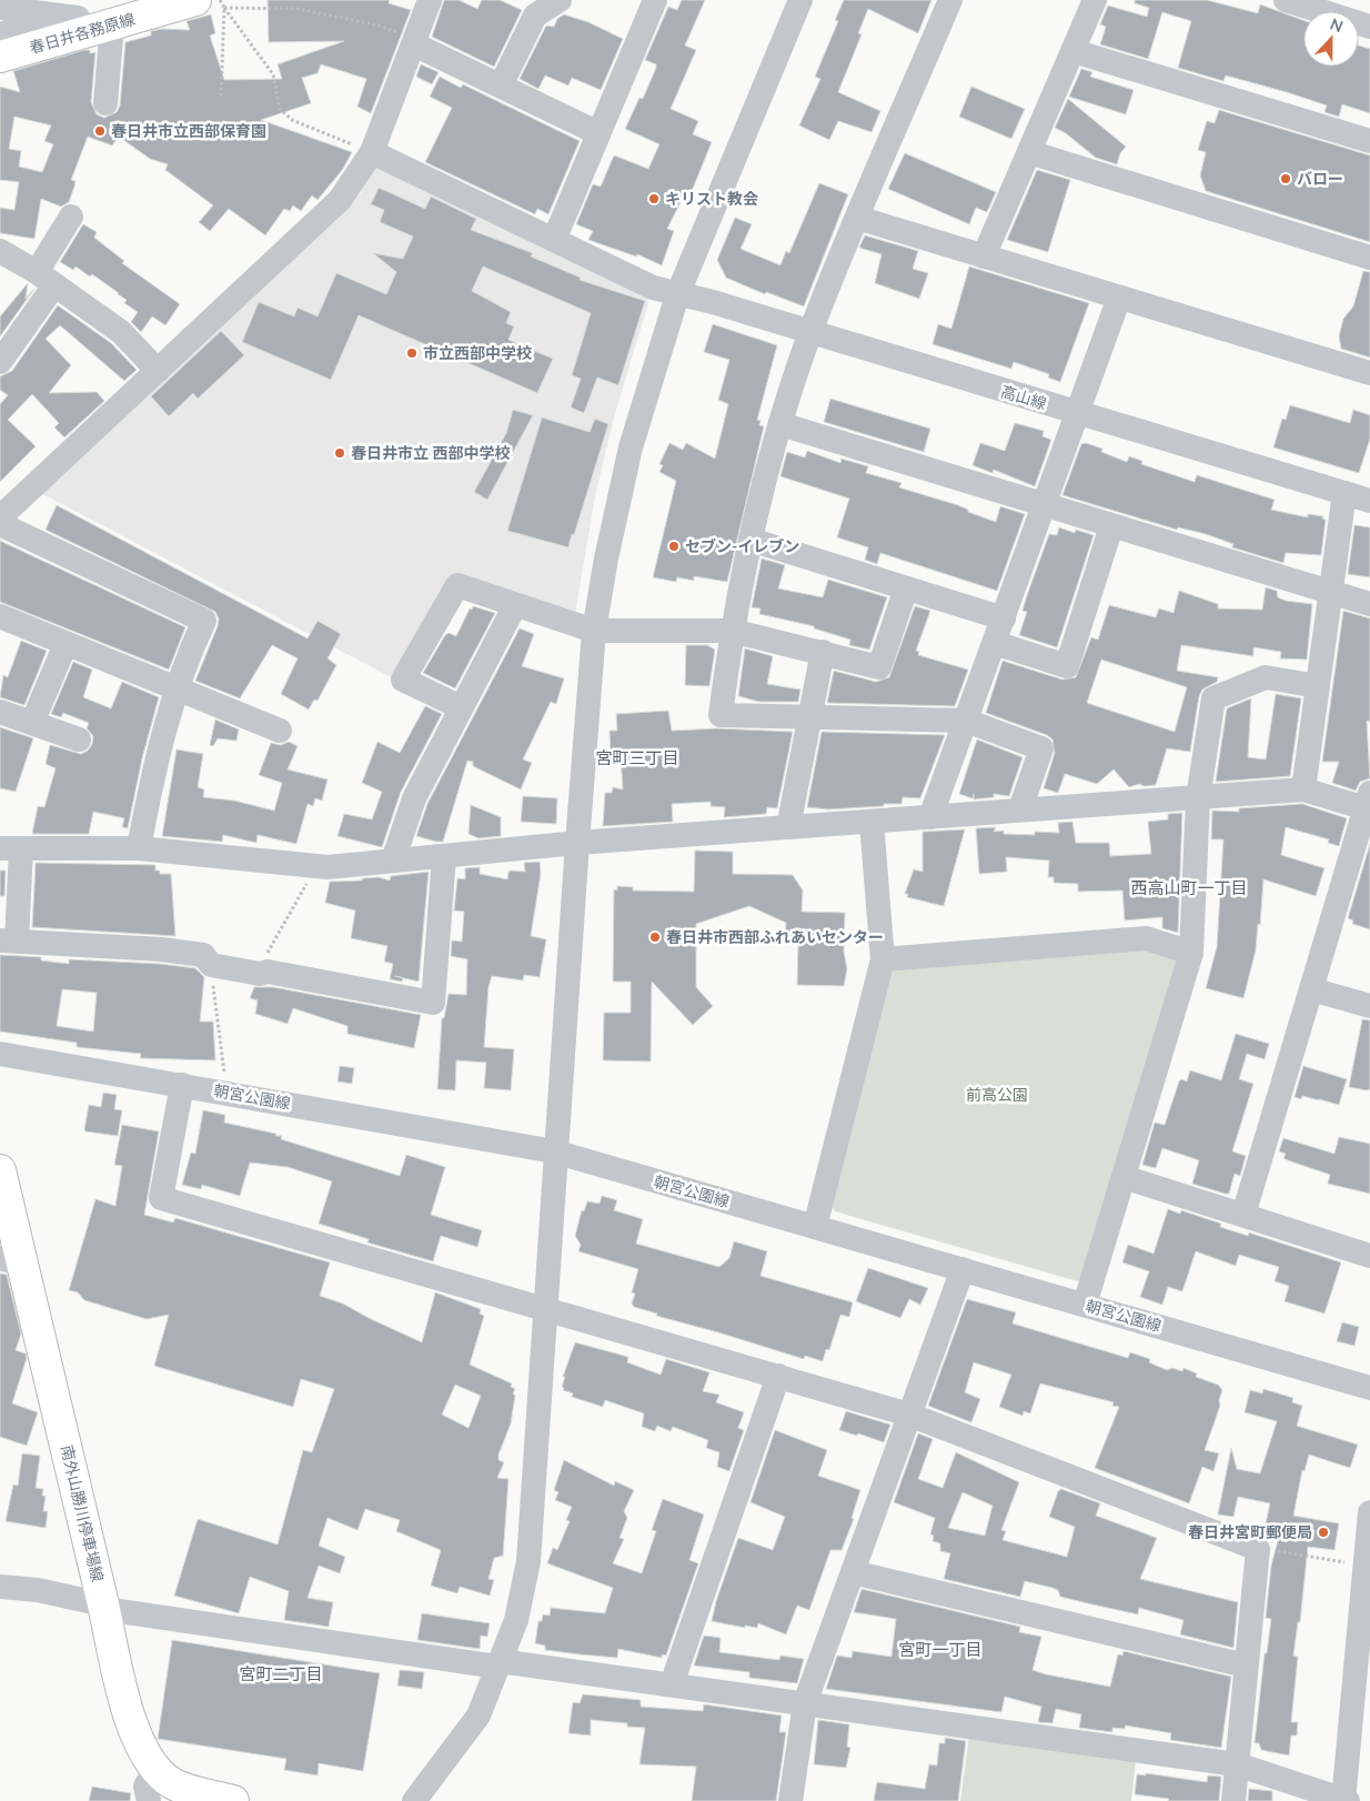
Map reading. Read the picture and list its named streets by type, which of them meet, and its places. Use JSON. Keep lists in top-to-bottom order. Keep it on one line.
{"streets":{"main road":["春日井各務原線","南外山勝川停車場線"],"street":["高山線","朝宮公園線"]},"districts":["宮町三丁目","西高山町一丁目","宮町一丁目","宮町二丁目"],"parks":["前高公園"],"places":["春日井市立西部保育園","バロー","キリスト教会","市立西部中学校","春日井市立 西部中学校","セブン-イレブン","春日井市西部ふれあいセンター","春日井宮町郵便局"],"north":"top"}
